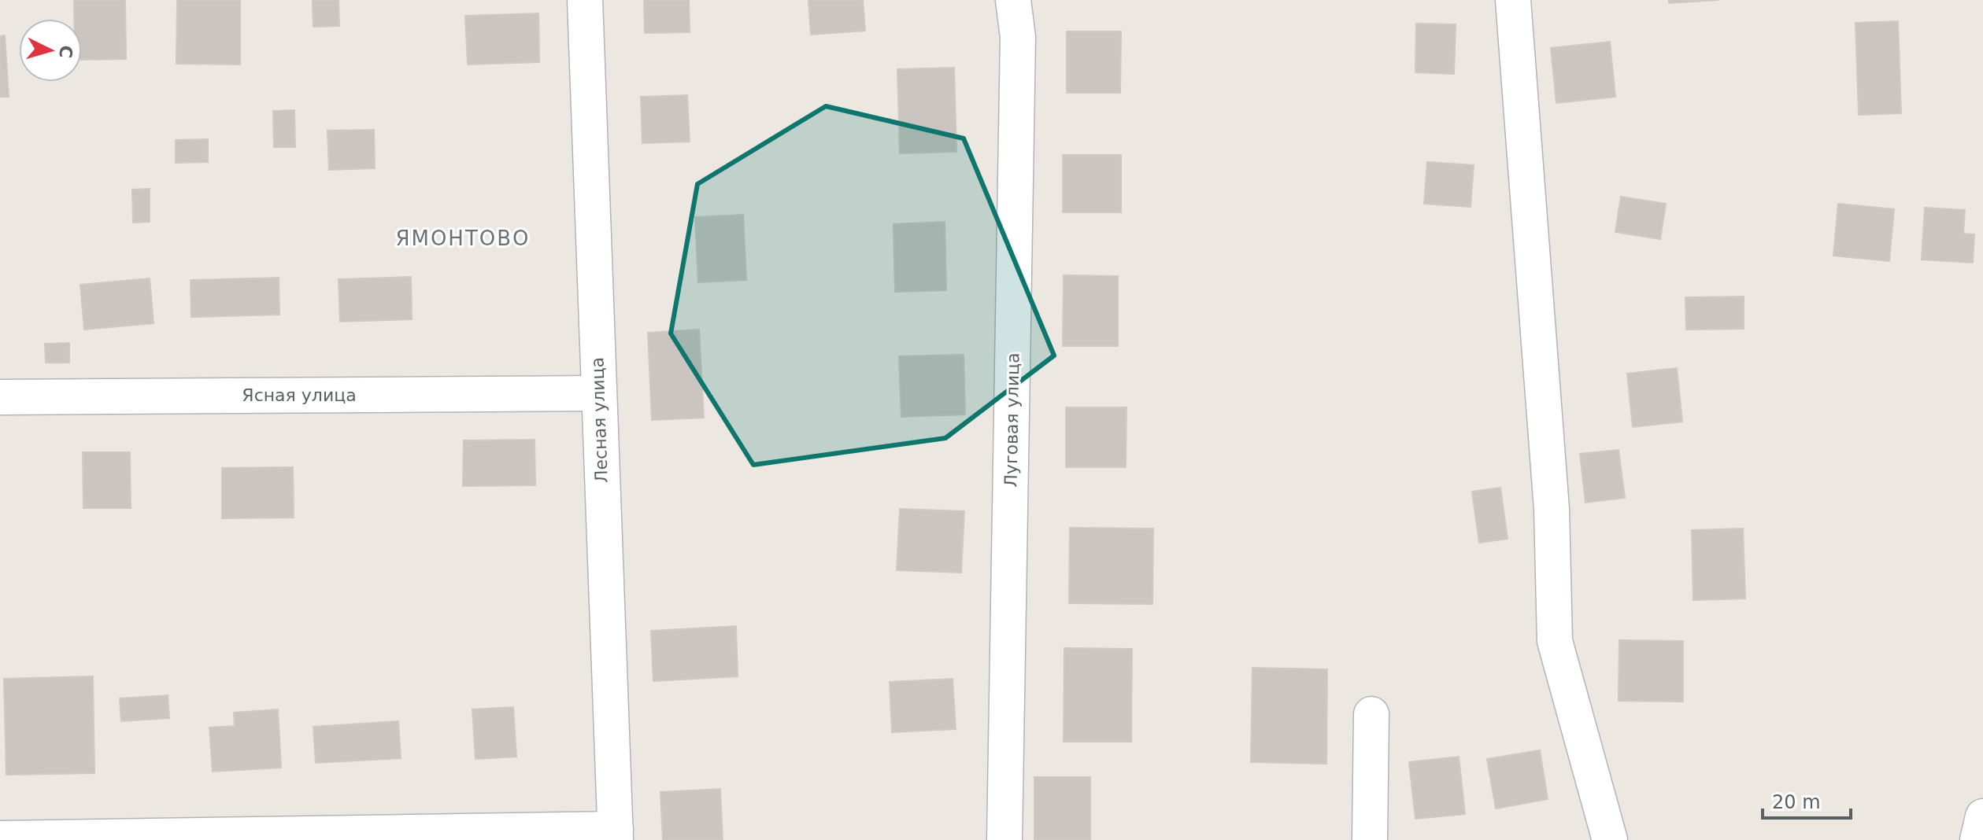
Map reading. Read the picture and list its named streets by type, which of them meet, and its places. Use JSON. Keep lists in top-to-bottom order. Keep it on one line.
{"streets":{"street":["Ясная улица","Лесная улица","Луговая улица"]},"crossings":[["Ясная улица","Лесная улица"]],"districts":["ЯМОНТОВО"],"scale_bar":"20 m","north":"right"}
